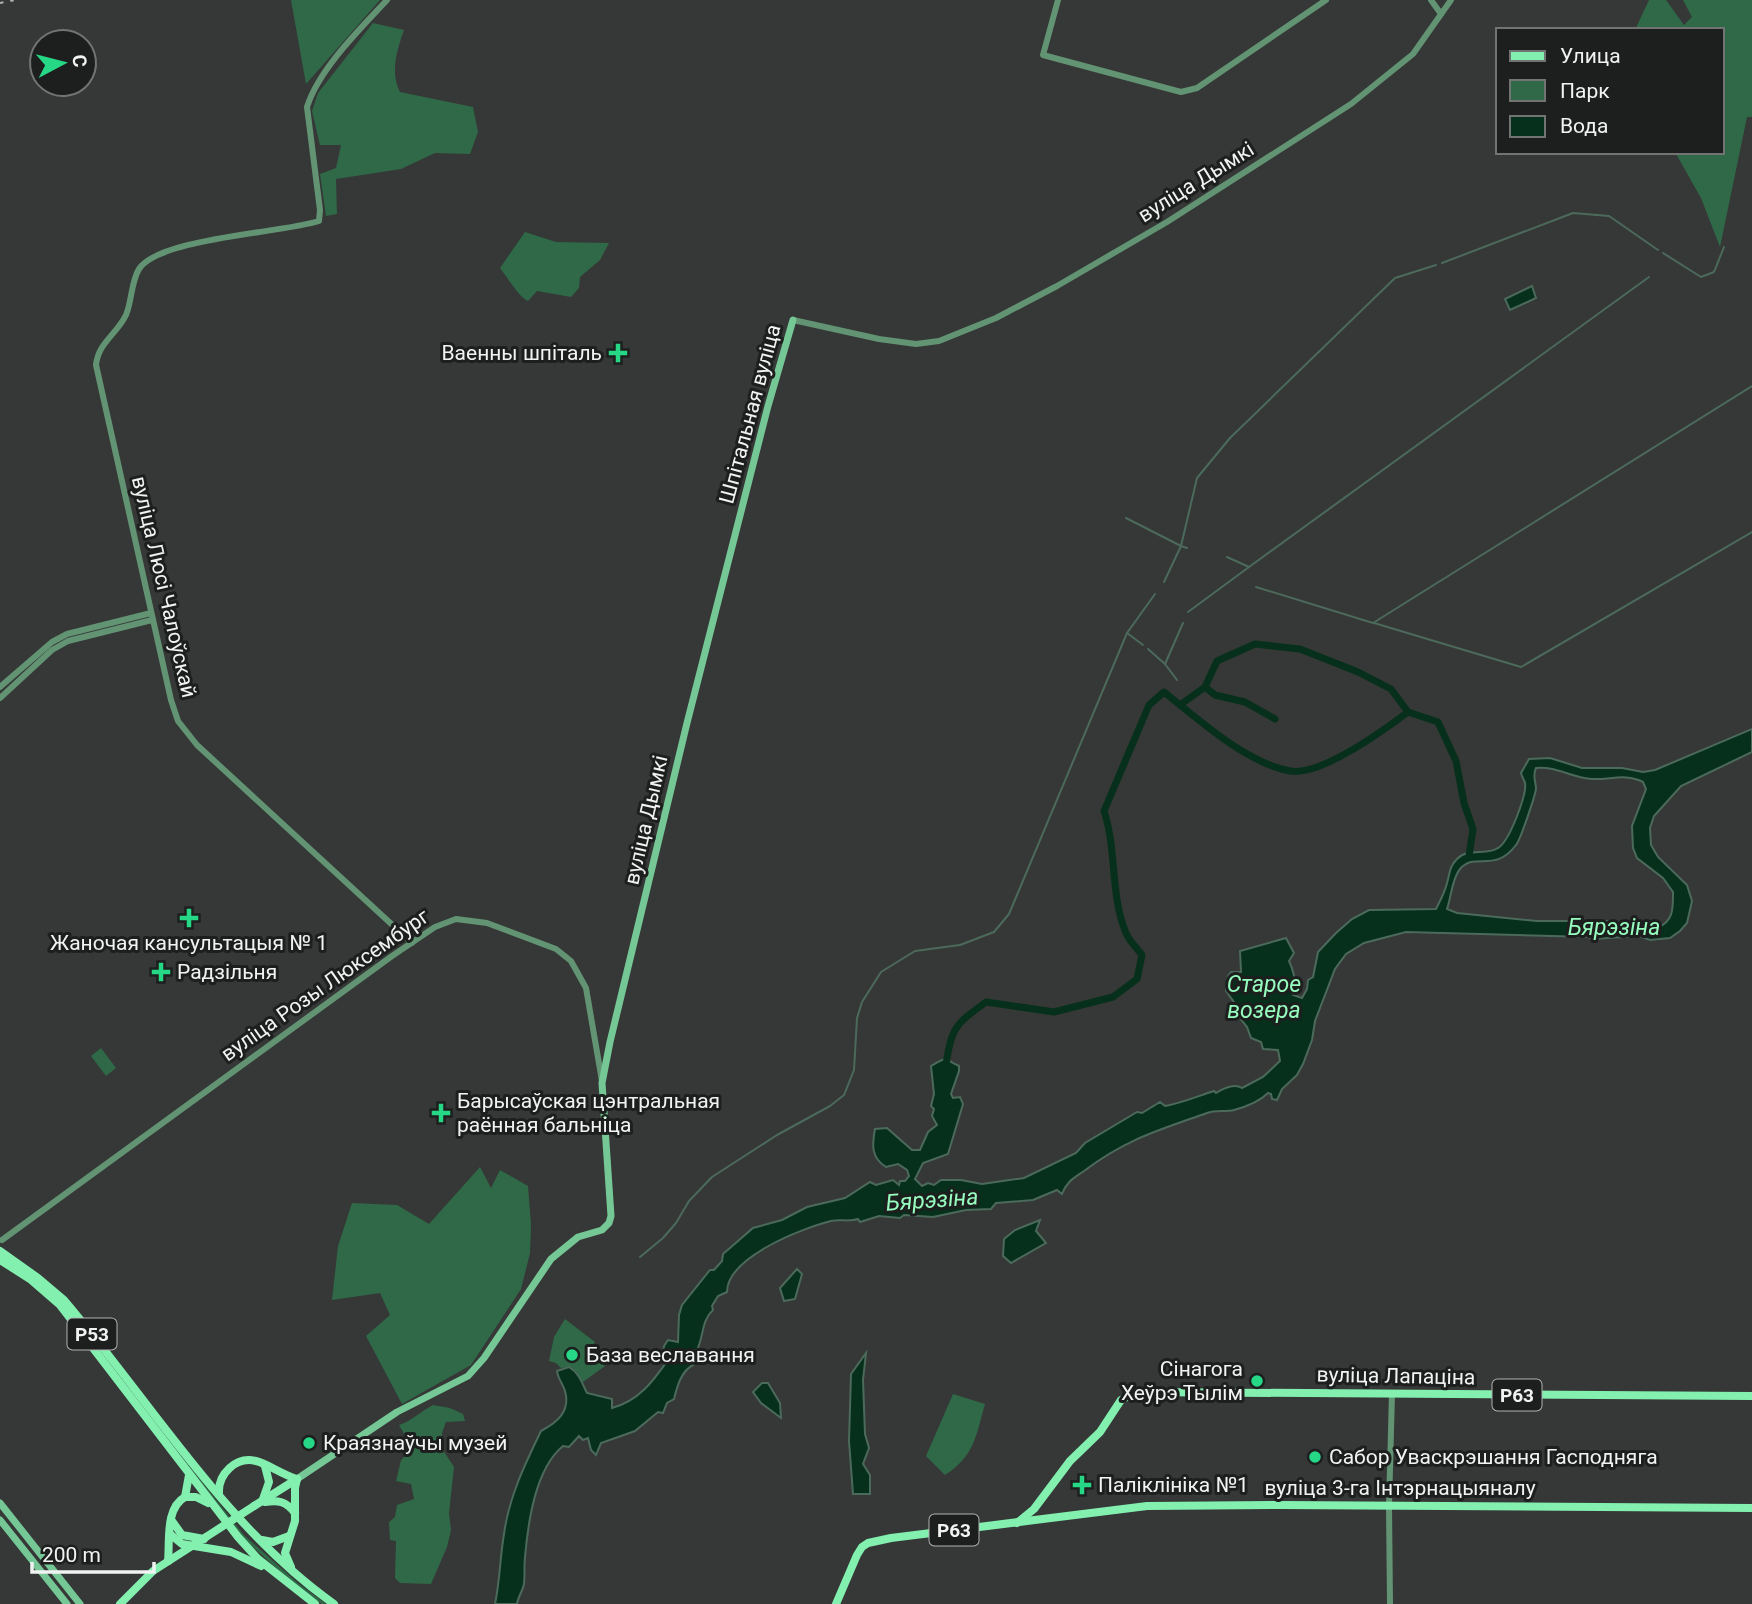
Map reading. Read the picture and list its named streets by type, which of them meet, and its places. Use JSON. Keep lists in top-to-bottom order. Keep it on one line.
{"streets":{"main road":["вуліца Дымкі","Шпітальная вуліца","вуліца Розы Люксембург","Р53","вуліца Лапаціна","Р63","вуліца 3-га Інтэрнацыяналу"],"street":["вуліца Люсі Чалоўскай"]},"crossings":[["вуліца Дымкі","Шпітальная вуліца"],["вуліца Дымкі","вуліца Розы Люксембург"],["вуліца Люсі Чалоўскай","вуліца Розы Люксембург"],["вуліца Лапаціна","Р63"],["Р63","вуліца 3-га Інтэрнацыяналу"]],"water":["Бярэзіна","Старое возера"],"places":{"health":["Ваенны шпіталь","Жаночая кансультацыя № 1","Радзільня","Барысаўская цэнтральная раённая бальніца","Паліклініка №1"],"other":["База веславання","Сінагога Хеўрэ Тылім","Краязнаўчы музей","Сабор Уваскрэшання Гасподняга"]},"legend":["Улица","Парк","Вода"],"scale_bar":"200 m","north":"right"}
